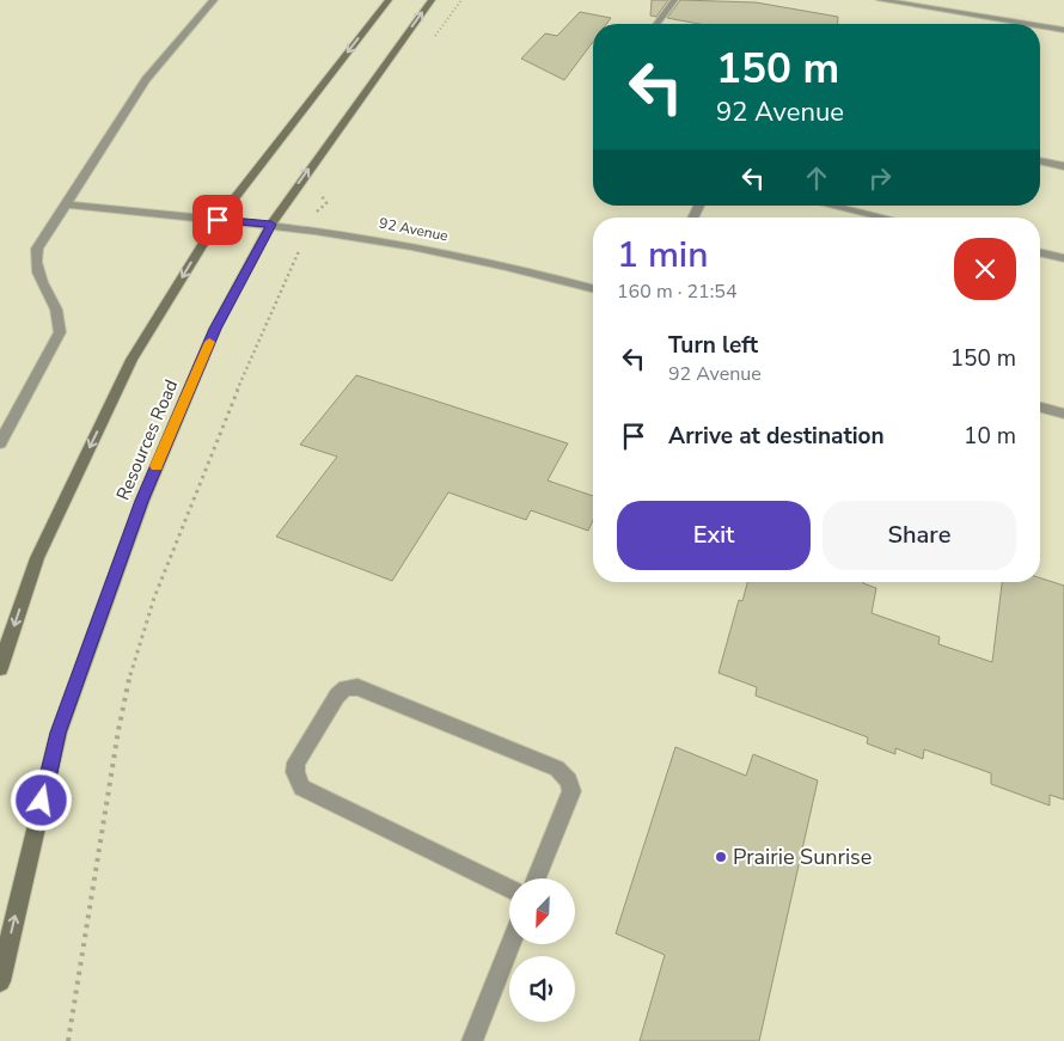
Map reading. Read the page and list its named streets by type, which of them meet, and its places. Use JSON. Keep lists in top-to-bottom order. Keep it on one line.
{"streets":{"main road":["Resources Road"],"street":["92 Avenue"]},"crossings":[["92 Avenue","Resources Road"]],"places":["Prairie Sunrise"],"north":"bottom left","page":{"turn":["150 m","92 Avenue"],"heading":["1 min","160 m · 21:54"],"list":[{"name":"Turn left","note":"92 Avenue","value":"150 m"},{"name":"Arrive at destination","value":"10 m"}],"buttons":["Exit","Share"]}}
